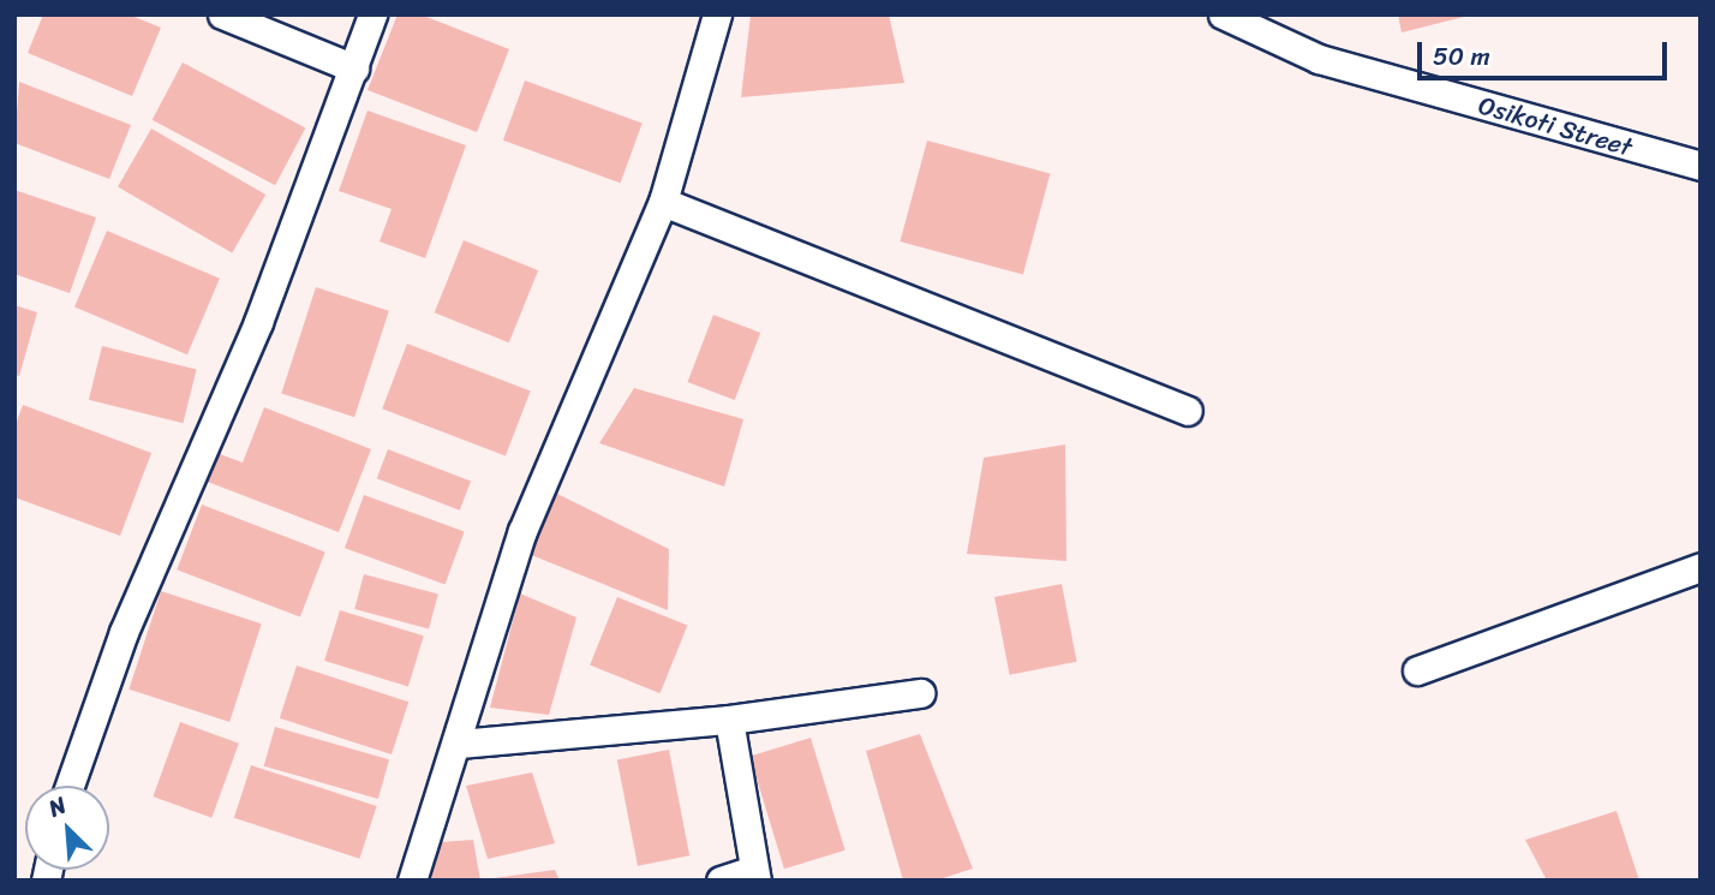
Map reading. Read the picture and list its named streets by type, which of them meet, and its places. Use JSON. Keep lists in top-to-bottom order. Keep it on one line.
{"streets":{"street":["Osikoti Street"]},"scale_bar":"50 m","north":"top left"}
